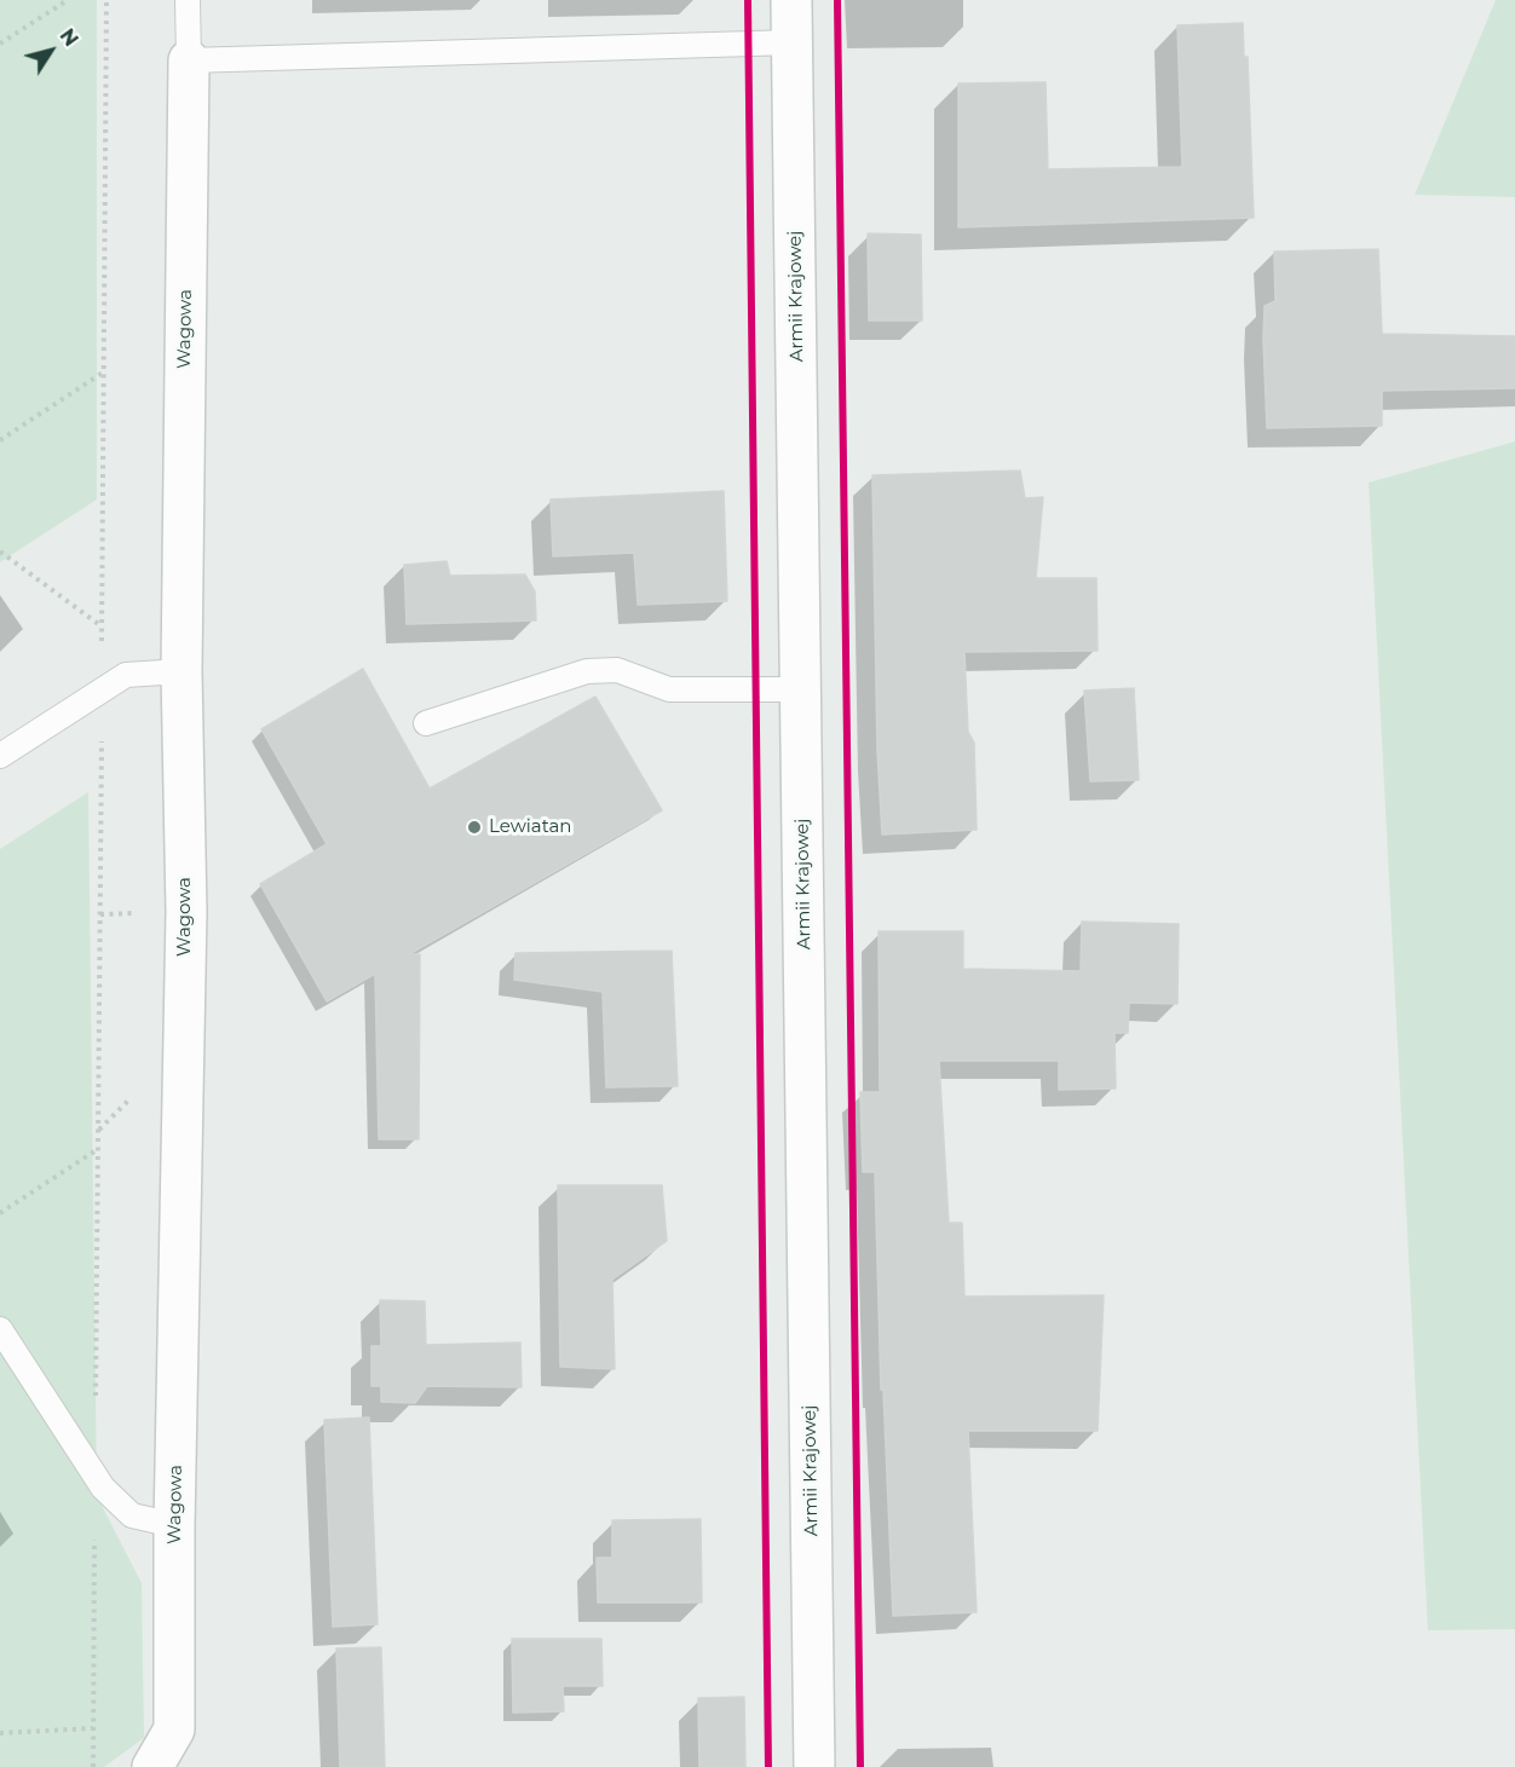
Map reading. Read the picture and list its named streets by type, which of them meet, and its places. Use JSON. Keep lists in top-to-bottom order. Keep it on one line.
{"streets":{"street":["Armii Krajowej","Wagowa"]},"places":["Lewiatan"],"north":"top right"}
